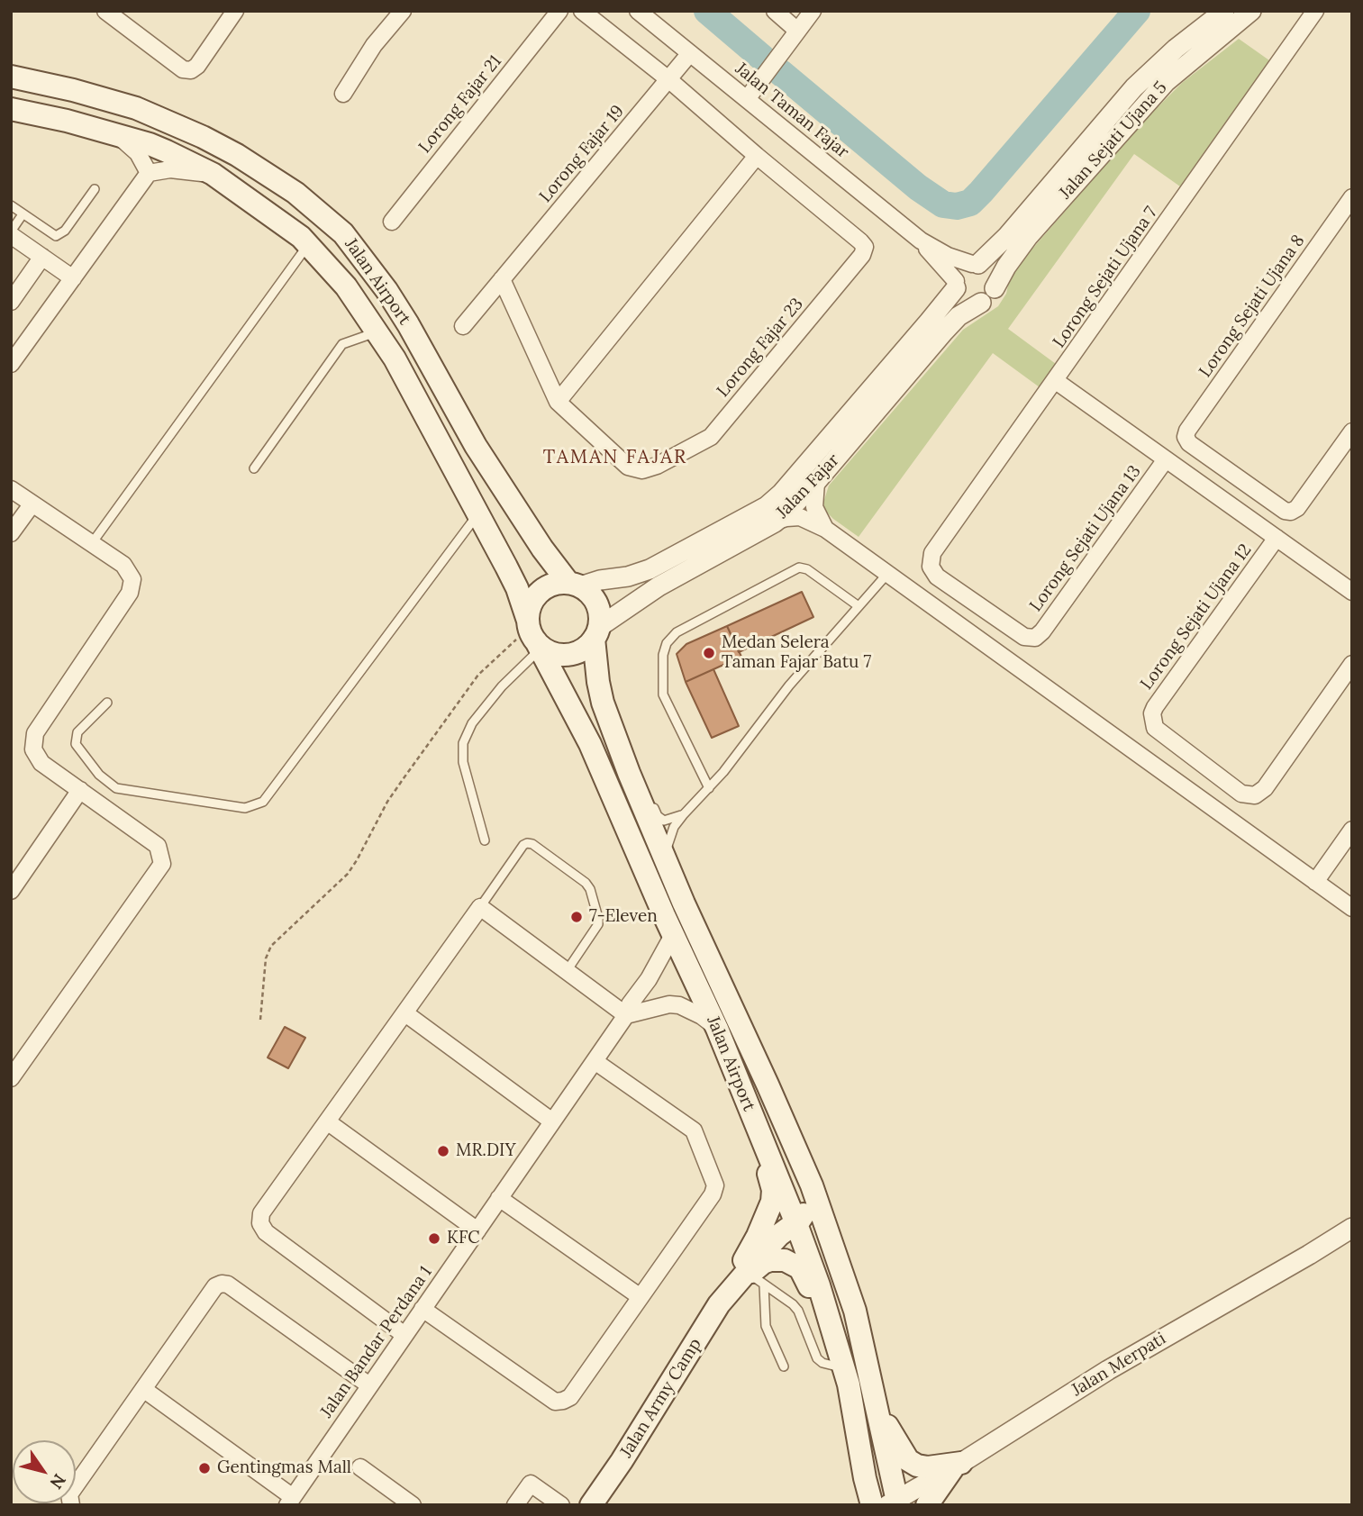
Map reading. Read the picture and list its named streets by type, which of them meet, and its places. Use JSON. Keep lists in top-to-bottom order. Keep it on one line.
{"streets":{"main road":["Jalan Airport","Jalan Army Camp"],"street":["Lorong Fajar 21","Jalan Taman Fajar","Jalan Sejati Ujana 5","Lorong Fajar 19","Lorong Sejati Ujana 7","Lorong Sejati Ujana 8","Lorong Fajar 23","Jalan Fajar","Lorong Sejati Ujana 13","Lorong Sejati Ujana 12","Jalan Bandar Perdana 1","Jalan Merpati"]},"crossings":[["Jalan Taman Fajar","Lorong Fajar 19"],["Jalan Sejati Ujana 5","Jalan Fajar"],["Lorong Fajar 19","Lorong Fajar 23"],["Lorong Sejati Ujana 7","Lorong Sejati Ujana 13"],["Jalan Airport","Jalan Fajar"],["Jalan Airport","Jalan Bandar Perdana 1"],["Jalan Airport","Jalan Merpati"]],"districts":["TAMAN FAJAR"],"places":["Medan Selera Taman Fajar Batu 7","7-Eleven","MR.DIY","KFC","Gentingmas Mall"],"north":"bottom right"}
